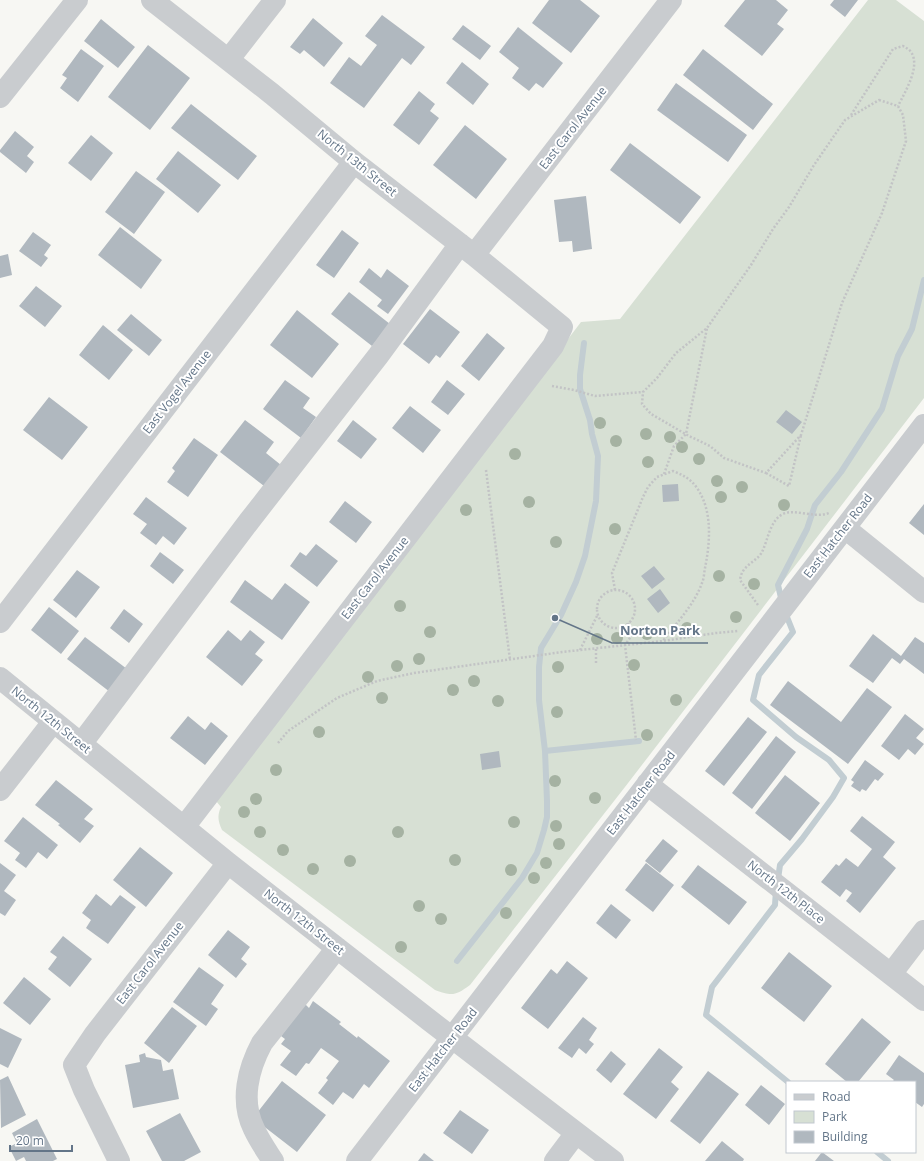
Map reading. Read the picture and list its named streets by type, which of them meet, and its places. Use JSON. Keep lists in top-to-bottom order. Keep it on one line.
{"streets":{"street":["East Carol Avenue","North 13th Street","East Vogel Avenue","East Hatcher Road","North 12th Street","North 12th Place"]},"crossings":[["East Carol Avenue","North 13th Street"],["East Carol Avenue","North 12th Street"],["North 13th Street","East Vogel Avenue"],["East Hatcher Road","North 12th Street"],["East Hatcher Road","North 12th Place"]],"places":["Norton Park"],"legend":["Road","Park","Building"],"scale_bar":"20 m"}
